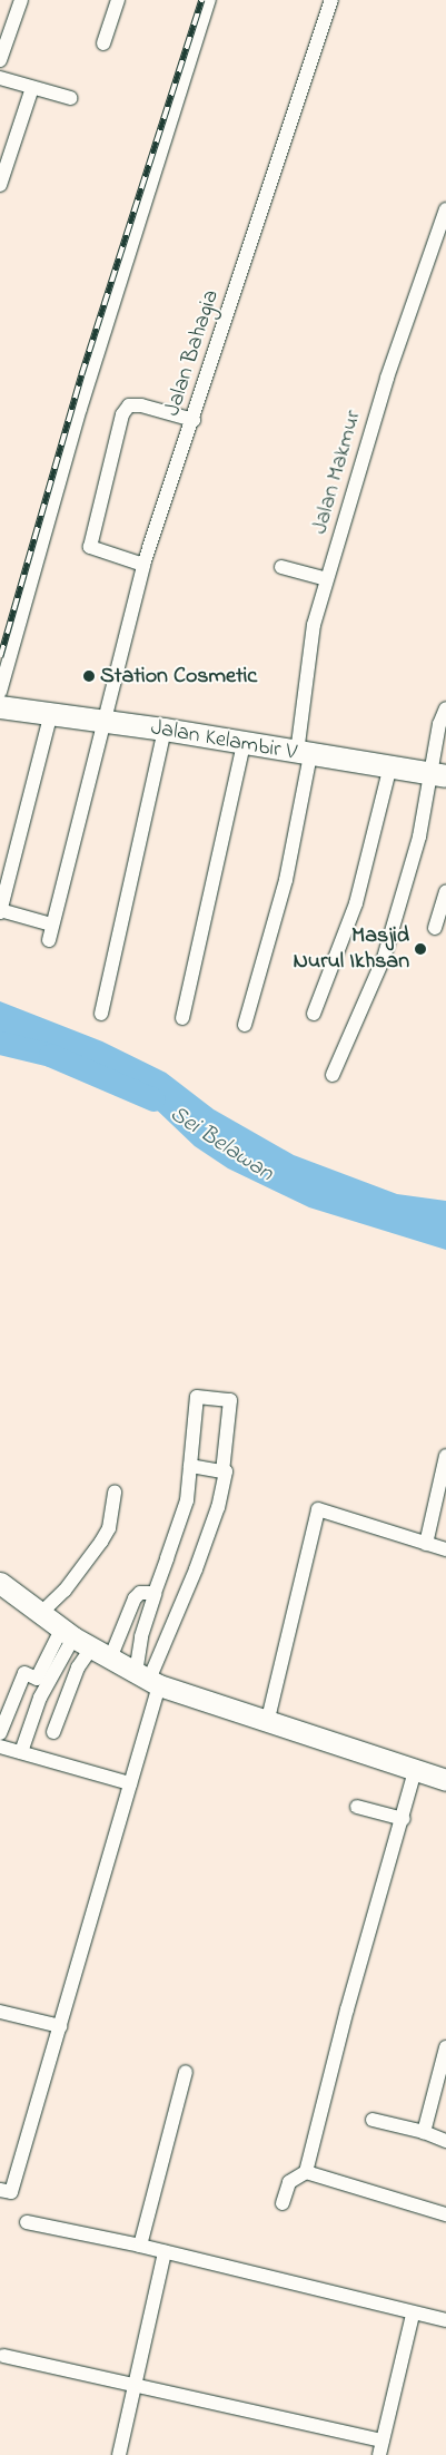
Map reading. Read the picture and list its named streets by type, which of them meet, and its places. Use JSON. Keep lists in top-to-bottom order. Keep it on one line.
{"streets":{"main road":["Jalan Kelambir V"],"street":["Jalan Bahagia","Jalan Makmur"]},"crossings":[["Jalan Bahagia","Jalan Kelambir V"],["Jalan Makmur","Jalan Kelambir V"]],"water":["Sei Belawan"],"places":["Station Cosmetic","Masjid Nurul Ikhsan"]}
